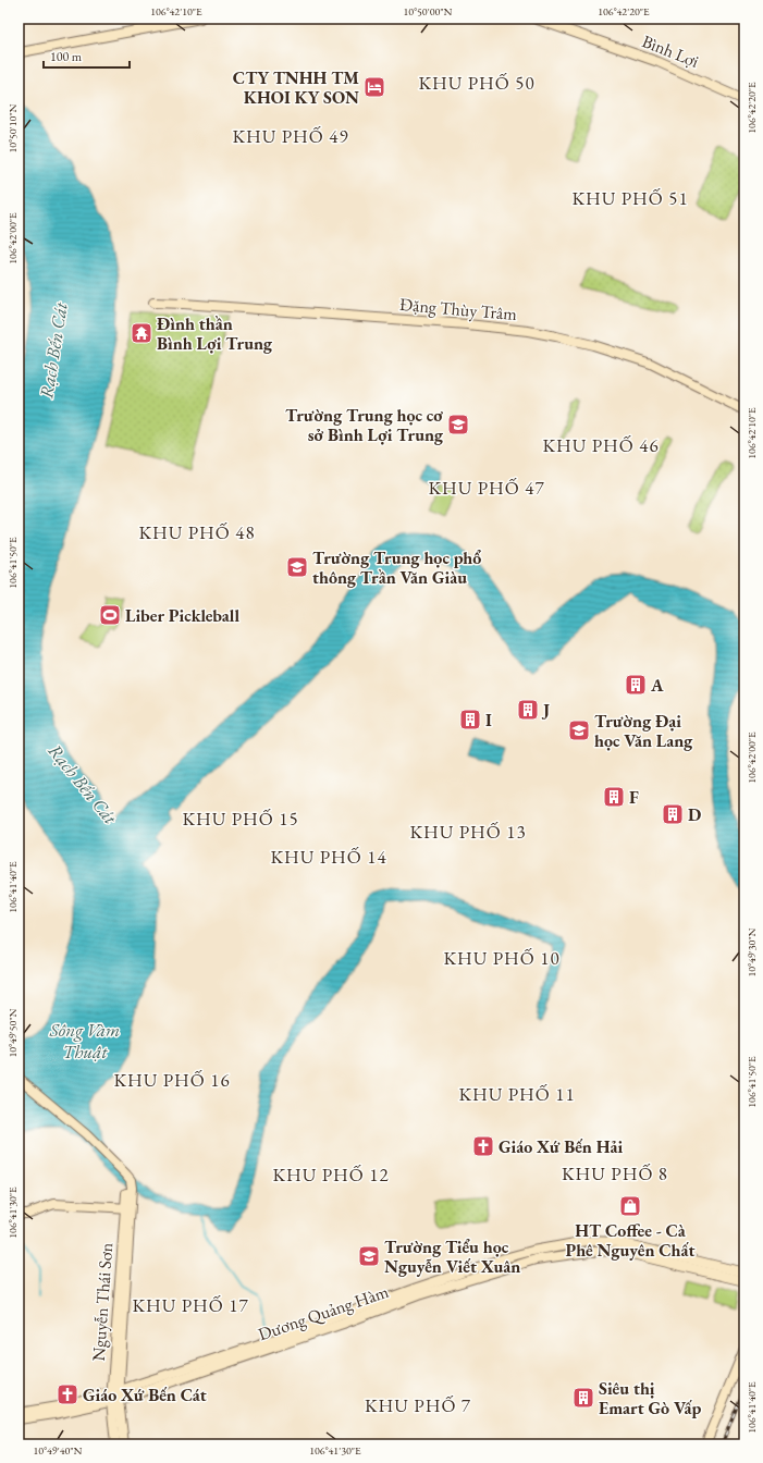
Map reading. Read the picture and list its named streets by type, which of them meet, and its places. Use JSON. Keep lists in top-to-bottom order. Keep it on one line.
{"streets":{"street":["Bình Lợi","Đặng Thùy Trâm","Nguyễn Thái Sơn","Dương Quảng Hàm"]},"crossings":[["Nguyễn Thái Sơn","Dương Quảng Hàm"]],"districts":["KHU PHỐ 50","KHU PHỐ 49","KHU PHỐ 51","KHU PHỐ 46","KHU PHỐ 47","KHU PHỐ 48","KHU PHỐ 15","KHU PHỐ 13","KHU PHỐ 14","KHU PHỐ 10","KHU PHỐ 16","KHU PHỐ 11","KHU PHỐ 8","KHU PHỐ 12","KHU PHỐ 17","KHU PHỐ 7"],"water":["Rạch Bến Cát","Sông Vàm Thuật"],"places":{"hotel":["CTY TNHH TM KHOI KY SON"],"temple":["Đình thần Bình Lợi Trung"],"school or university":["Trường Trung học cơ sở Bình Lợi Trung","Trường Trung học phổ thông Trần Văn Giàu","Trường Đại học Văn Lang","Trường Tiểu học Nguyễn Viết Xuân"],"sports":["Liber Pickleball"],"building":["A","J","I","F","D","Siêu thị Emart Gò Vấp"],"church":["Giáo Xứ Bến Hải","Giáo Xứ Bến Cát"],"shop":["HT Coffee - Cà Phê Nguyên Chất"]},"scale_bar":"100 m","coordinates":["106°42'10\"E","10°50'00\"N","106°42'20\"E","10°50'10\"N","106°42'00\"E","106°41'50\"E","106°41'40\"E","10°49'30\"N","10°49'50\"N","106°41'30\"E","10°49'40\"N"]}
